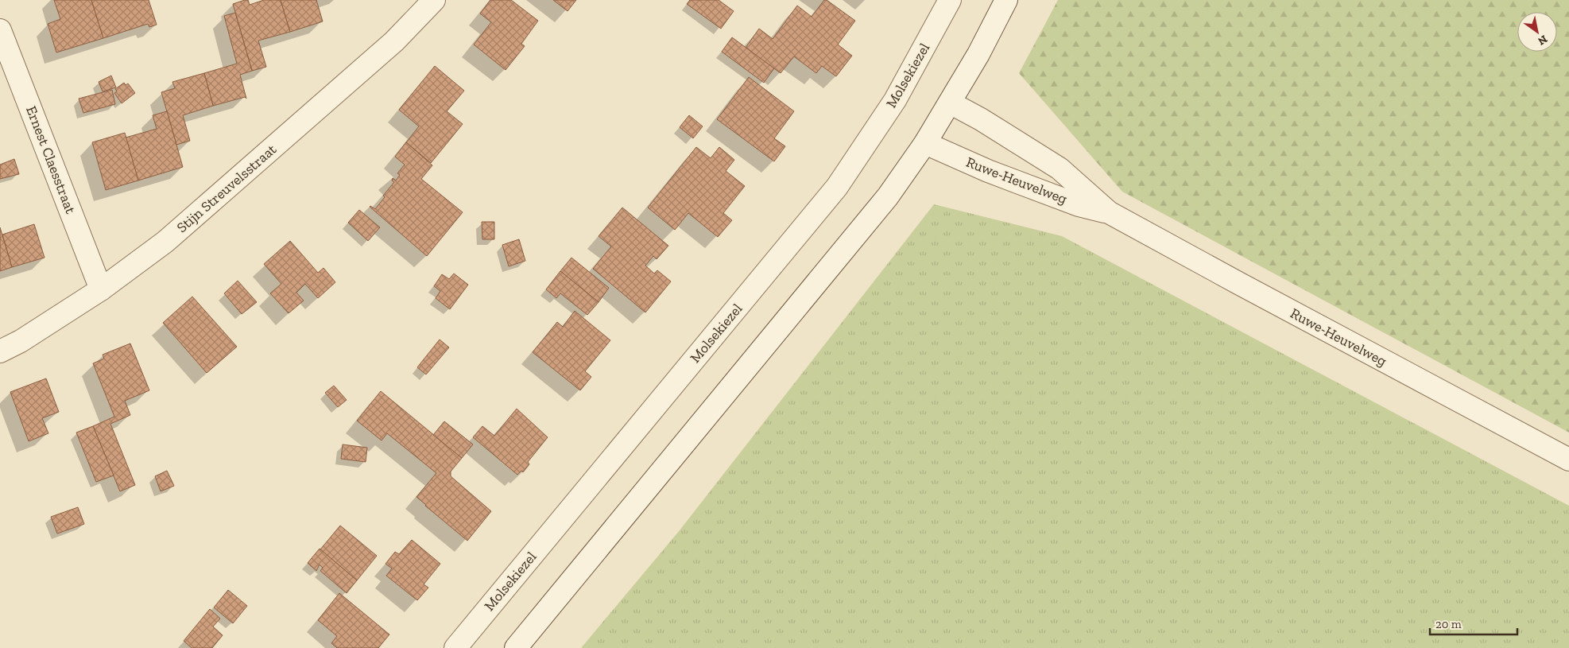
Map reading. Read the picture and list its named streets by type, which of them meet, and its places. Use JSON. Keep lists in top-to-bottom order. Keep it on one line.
{"streets":{"street":["Molsekiezel","Ernest Claesstraat","Ruwe-Heuvelweg","Stijn Streuvelsstraat"]},"crossings":[["Ernest Claesstraat","Stijn Streuvelsstraat"]],"scale_bar":"20 m","north":"bottom right"}
